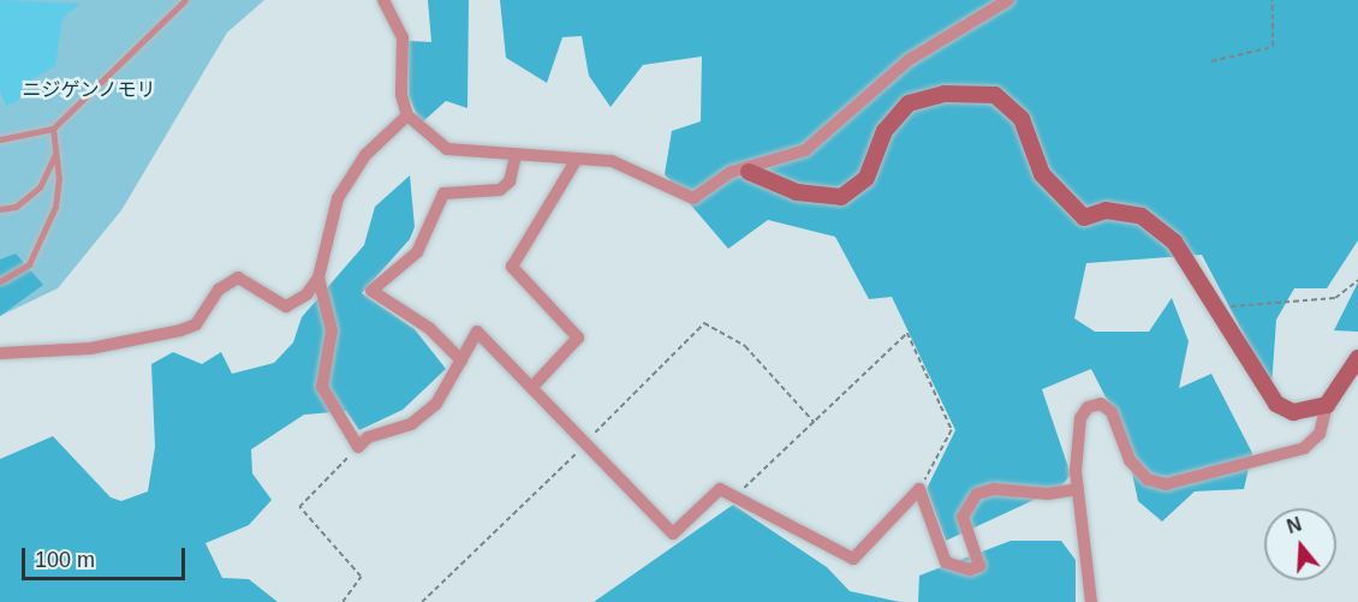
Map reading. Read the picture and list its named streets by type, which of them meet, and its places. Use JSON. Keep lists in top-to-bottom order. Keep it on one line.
{"parks":["ニジゲンノモリ"],"scale_bar":"100 m","north":"top"}
